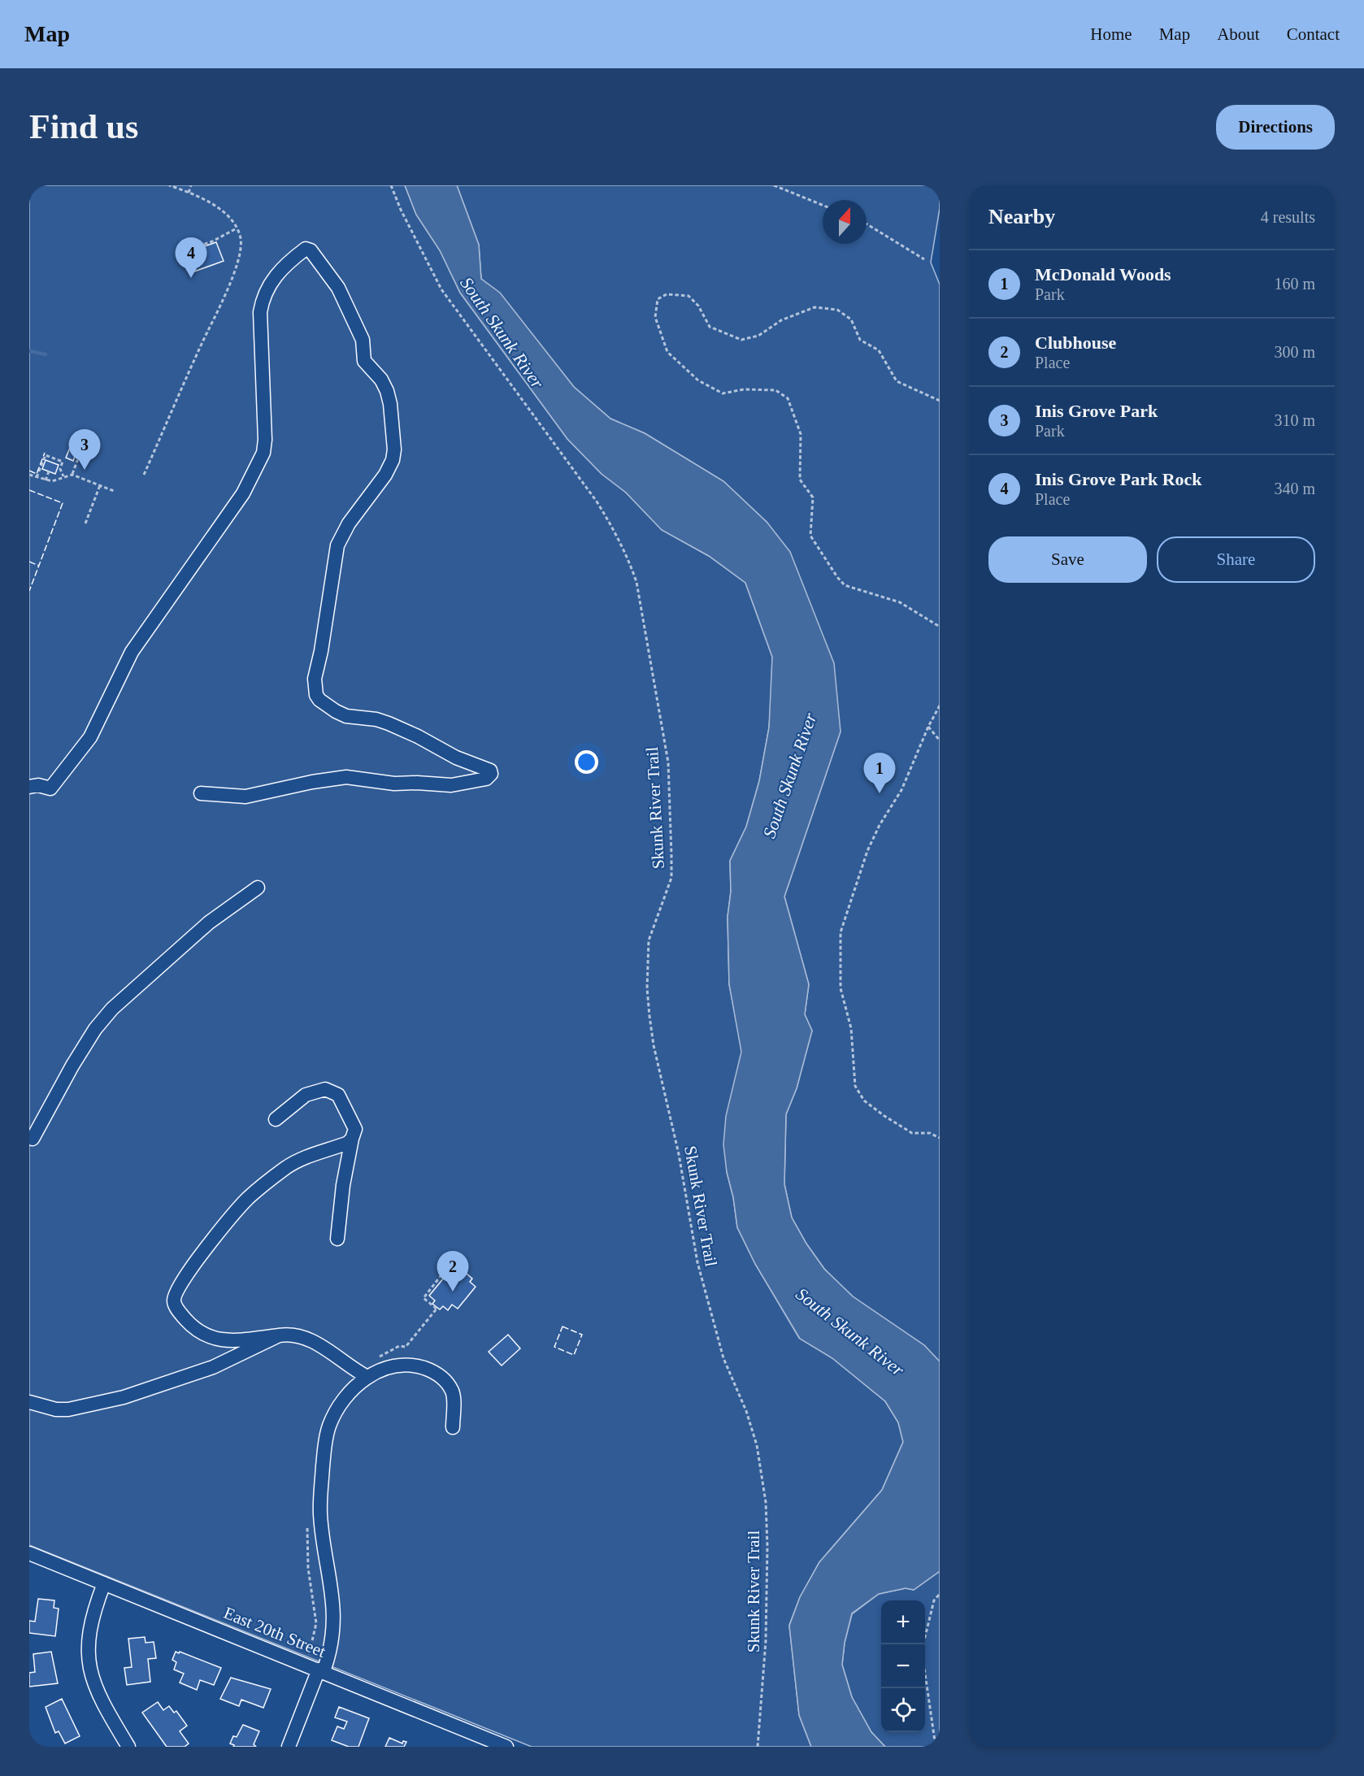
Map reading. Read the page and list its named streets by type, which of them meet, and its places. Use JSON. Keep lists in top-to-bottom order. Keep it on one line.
{"streets":{"street":["East 20th Street"],"path":["Skunk River Trail"]},"water":["South Skunk River"],"north":"top","page":{"header":"Map","nav":["Home","Map","About","Contact"],"buttons":["Directions",["Save","Share"]],"title":"Find us","heading":["Nearby","4 results"],"pins":["4","3","1","2"],"list":[{"mark":"1","name":"McDonald Woods","note":"Park","value":"160 m"},{"mark":"2","name":"Clubhouse","note":"Place","value":"300 m"},{"mark":"3","name":"Inis Grove Park","note":"Park","value":"310 m"},{"mark":"4","name":"Inis Grove Park Rock","note":"Place","value":"340 m"}],"map_buttons":["+","−"]}}
